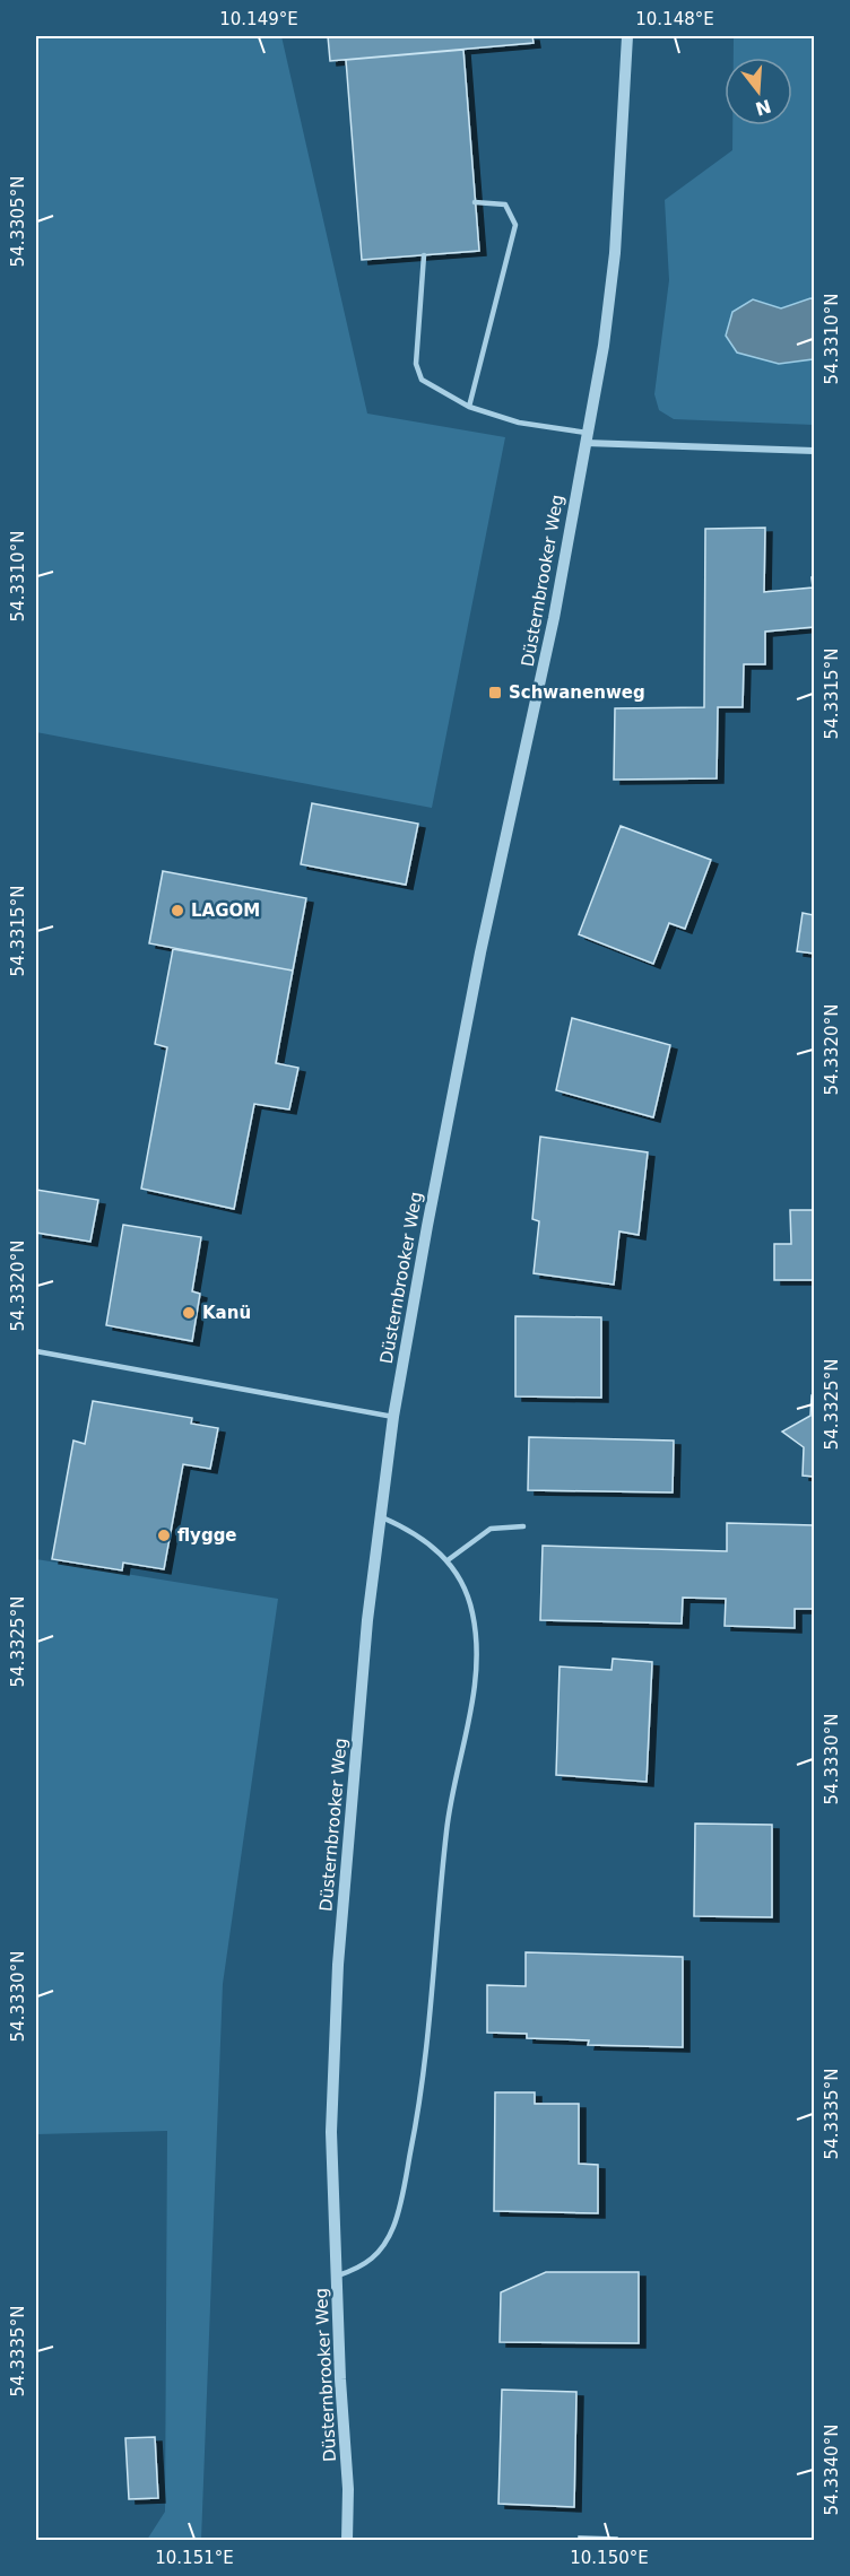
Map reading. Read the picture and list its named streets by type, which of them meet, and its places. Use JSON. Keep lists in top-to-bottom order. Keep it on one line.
{"streets":{"street":["Düsternbrooker Weg"]},"places":{"transit":["Schwanenweg"],"other":["LAGOM","Kanü","flygge"]},"north":"bottom","coordinates":["10.149°E","10.148°E","54.3305°N","54.3310°N","54.3315°N","54.3320°N","54.3325°N","54.3330°N","54.3335°N","54.3340°N","10.151°E","10.150°E"]}
